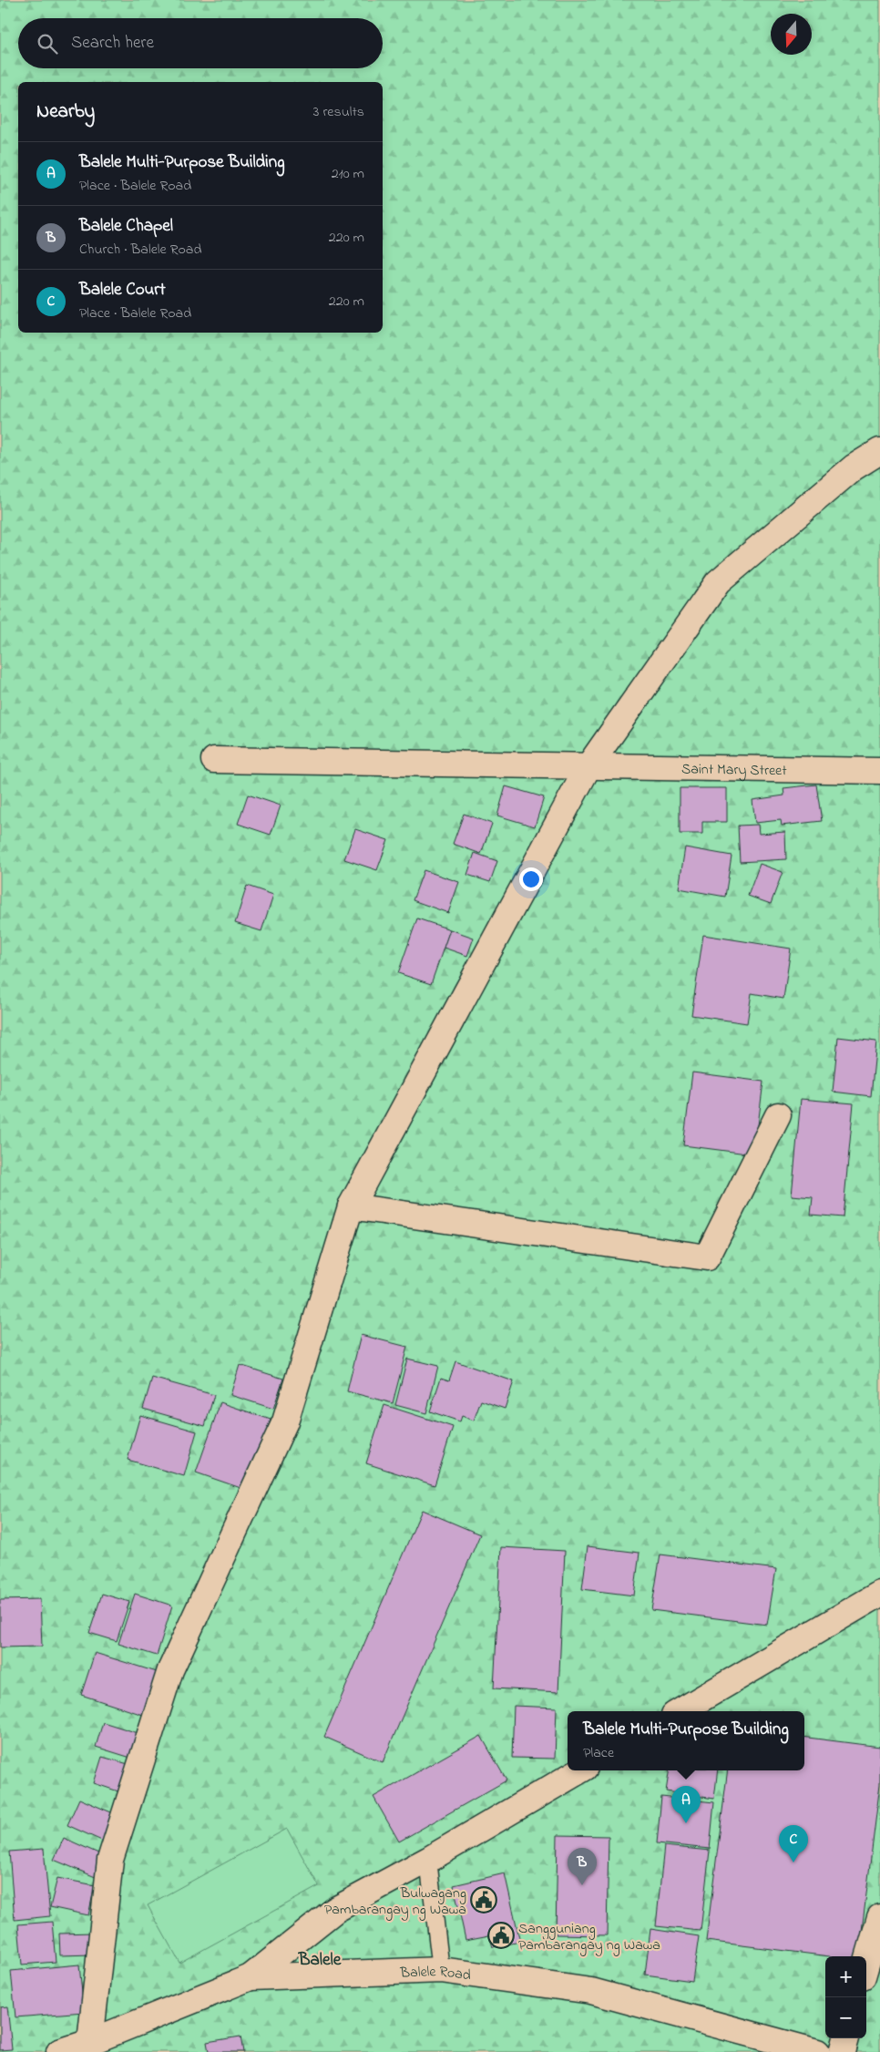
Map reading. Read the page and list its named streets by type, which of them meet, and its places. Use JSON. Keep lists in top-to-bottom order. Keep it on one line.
{"streets":{"street":["Saint Mary Street","Balele Road"]},"districts":["Balele"],"places":{"public building":["Bulwagang Pambarangay ng Wawa","Sangguniang Pambarangay ng Wawa"]},"north":"bottom","page":{"search":"Search here","heading":["Nearby","3 results"],"list":[{"mark":"A","name":"Balele Multi-Purpose Building","note":"Place · Balele Road","value":"210 m"},{"mark":"B","name":"Balele Chapel","note":"Church · Balele Road","value":"220 m"},{"mark":"C","name":"Balele Court","note":"Place · Balele Road","value":"220 m"}],"popup":["Balele Multi-Purpose Building","Place"],"pins":["A","C","B"],"map_buttons":["+","−"]}}
